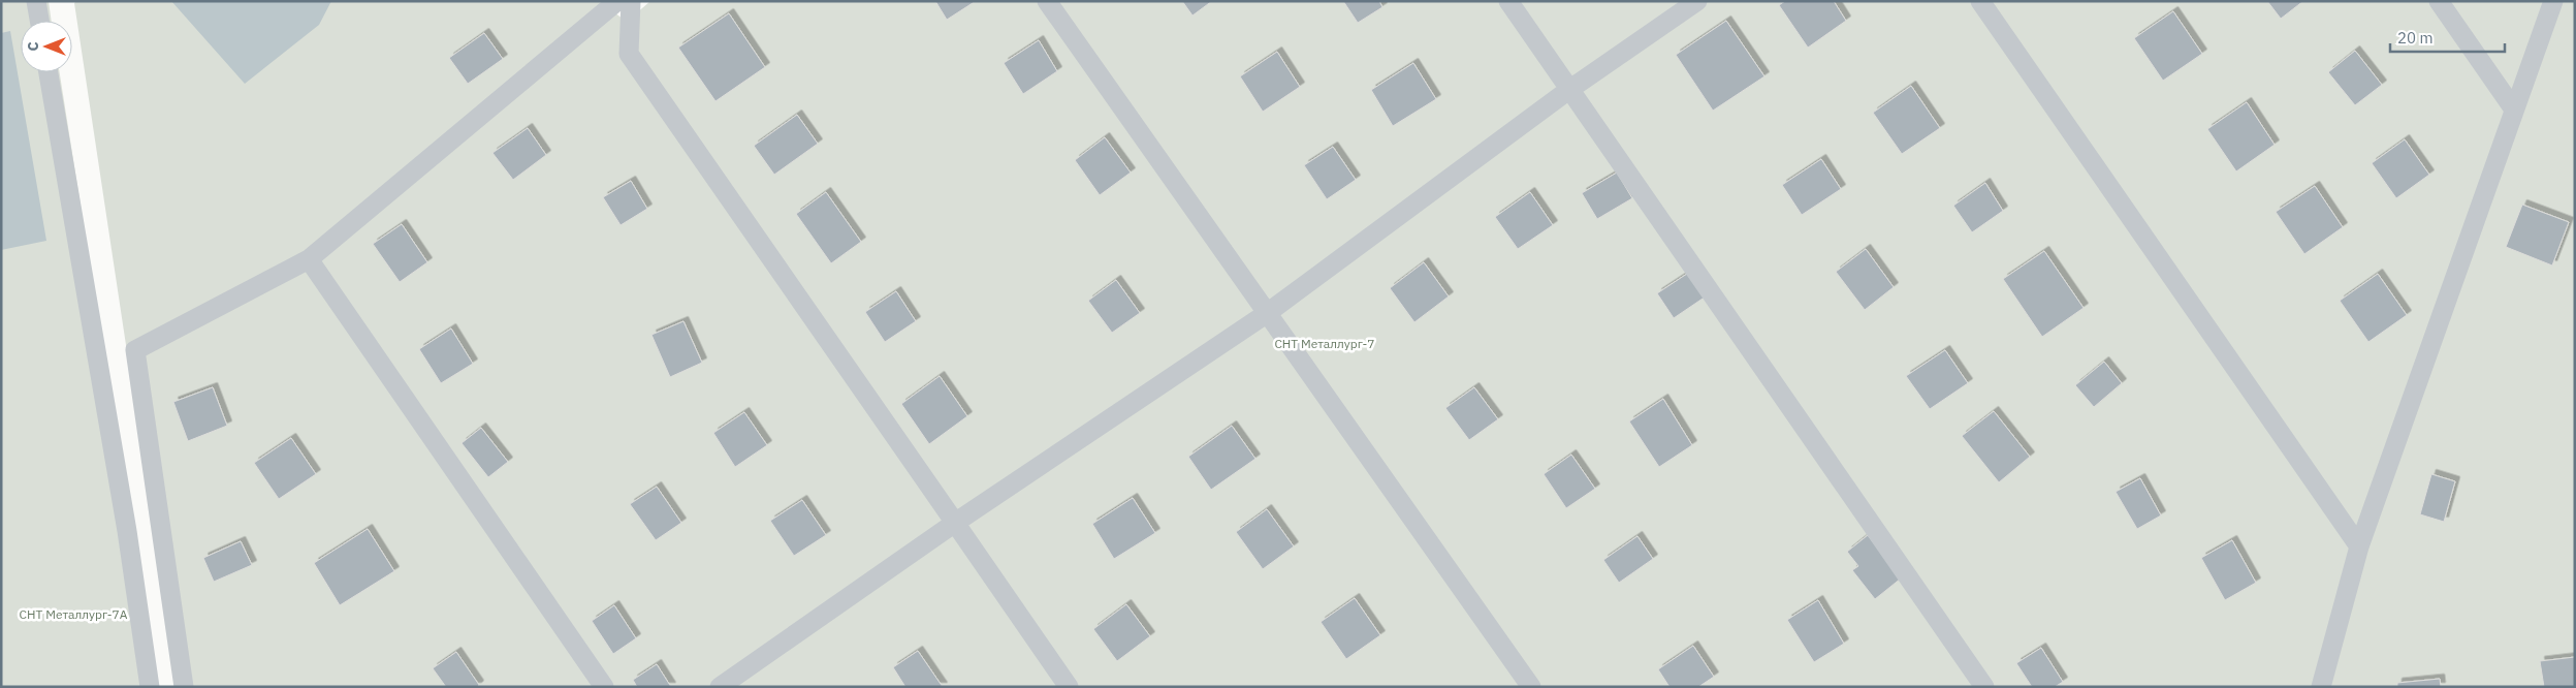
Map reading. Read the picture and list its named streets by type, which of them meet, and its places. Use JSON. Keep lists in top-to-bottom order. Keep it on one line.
{"parks":["СНТ Металлург-7","СНТ Металлург-7А"],"scale_bar":"20 m","north":"left"}
